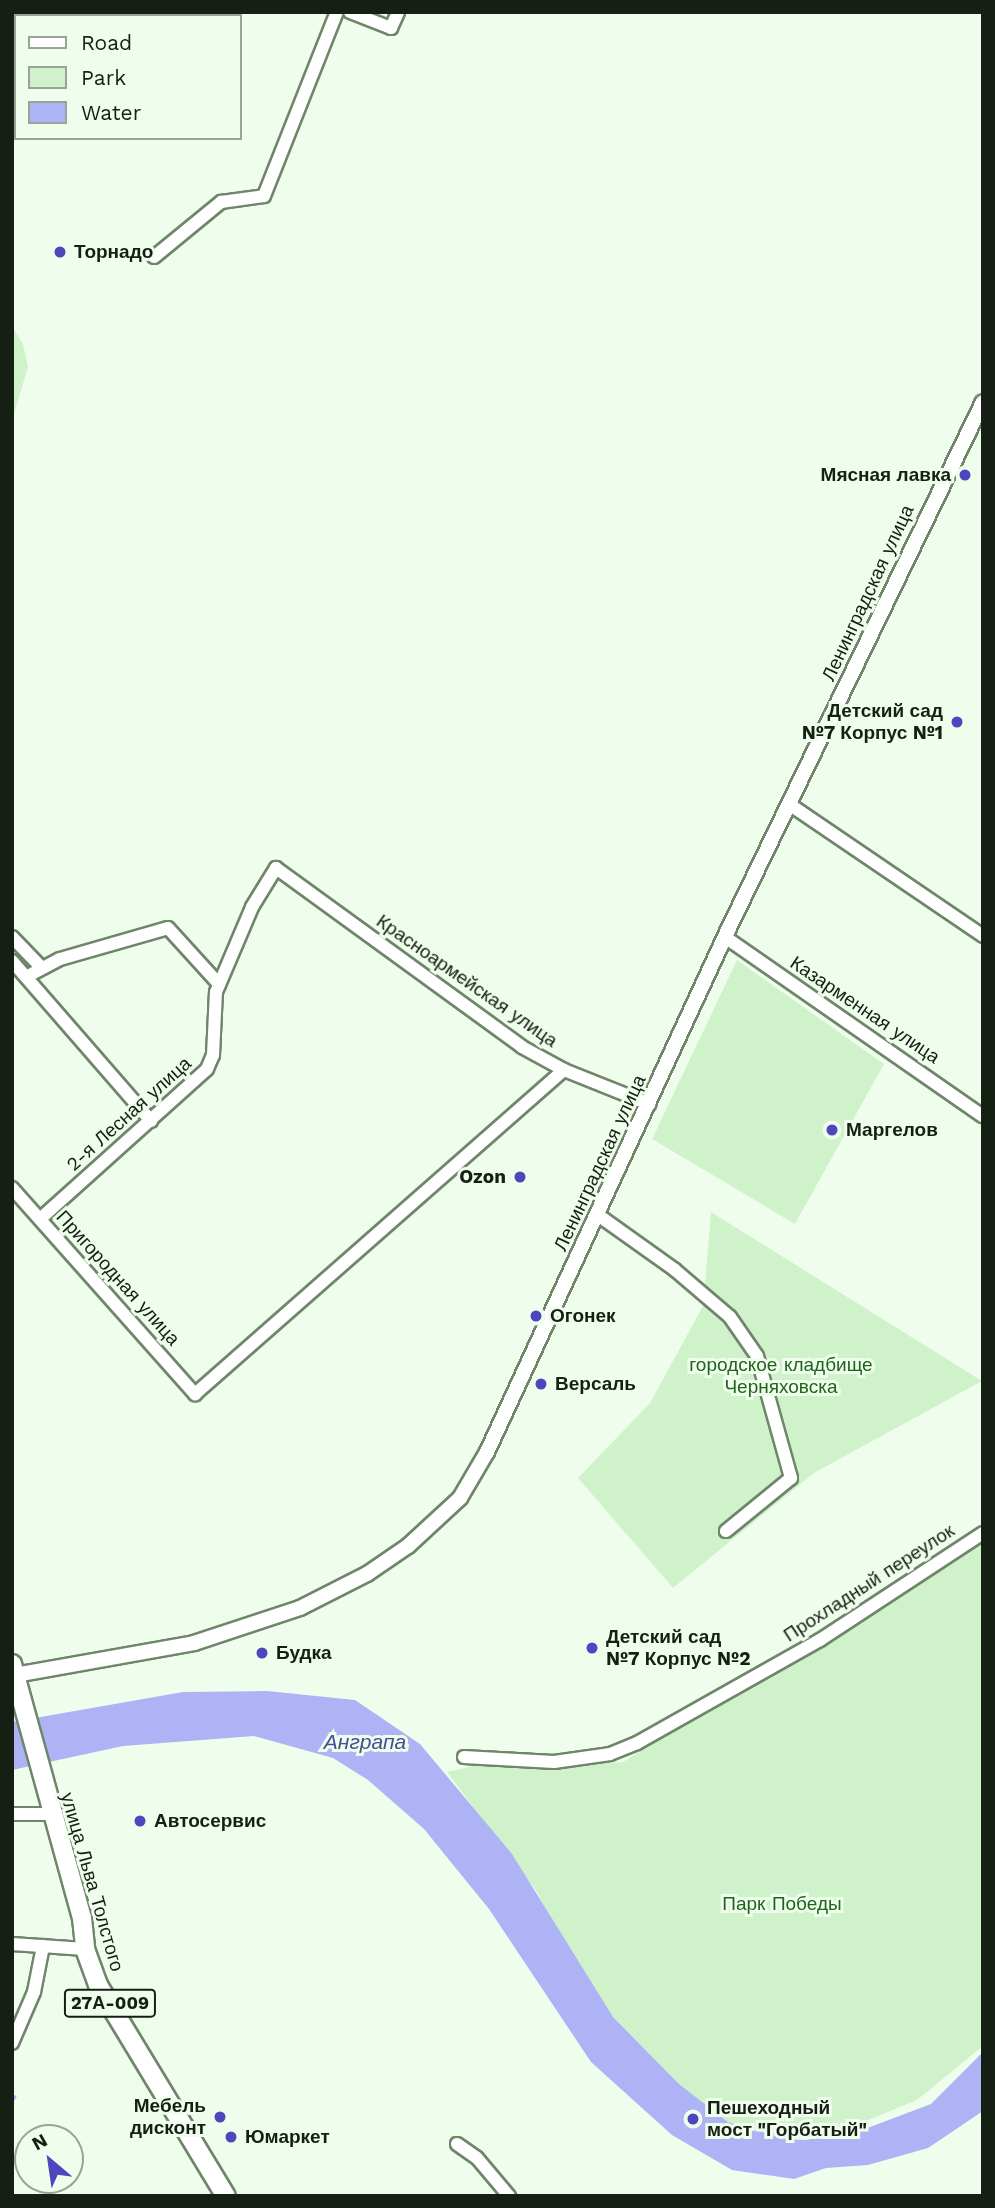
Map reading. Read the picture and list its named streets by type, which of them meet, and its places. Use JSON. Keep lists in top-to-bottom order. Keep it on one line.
{"streets":{"main road":["улица Льва Толстого","27А-009"],"street":["Ленинградская улица","Красноармейская улица","Казарменная улица","2-я Лесная улица","Пригородная улица","Прохладный переулок"]},"crossings":[["Ленинградская улица","Красноармейская улица"],["Ленинградская улица","Казарменная улица"],["Ленинградская улица","улица Льва Толстого"],["Красноармейская улица","2-я Лесная улица"],["Красноармейская улица","Пригородная улица"],["2-я Лесная улица","Пригородная улица"]],"water":["Анграпа"],"parks":["городское кладбище Черняховска","Парк Победы"],"places":["Торнадо","Мясная лавка","Детский сад №7 Корпус №1","Маргелов","Ozon","Огонек","Версаль","Детский сад №7 Корпус №2","Будка","Автосервис","Мебель дисконт","Пешеходный мост \"Горбатый\"","Юмаркет"],"legend":["Road","Park","Water"],"north":"top left"}
